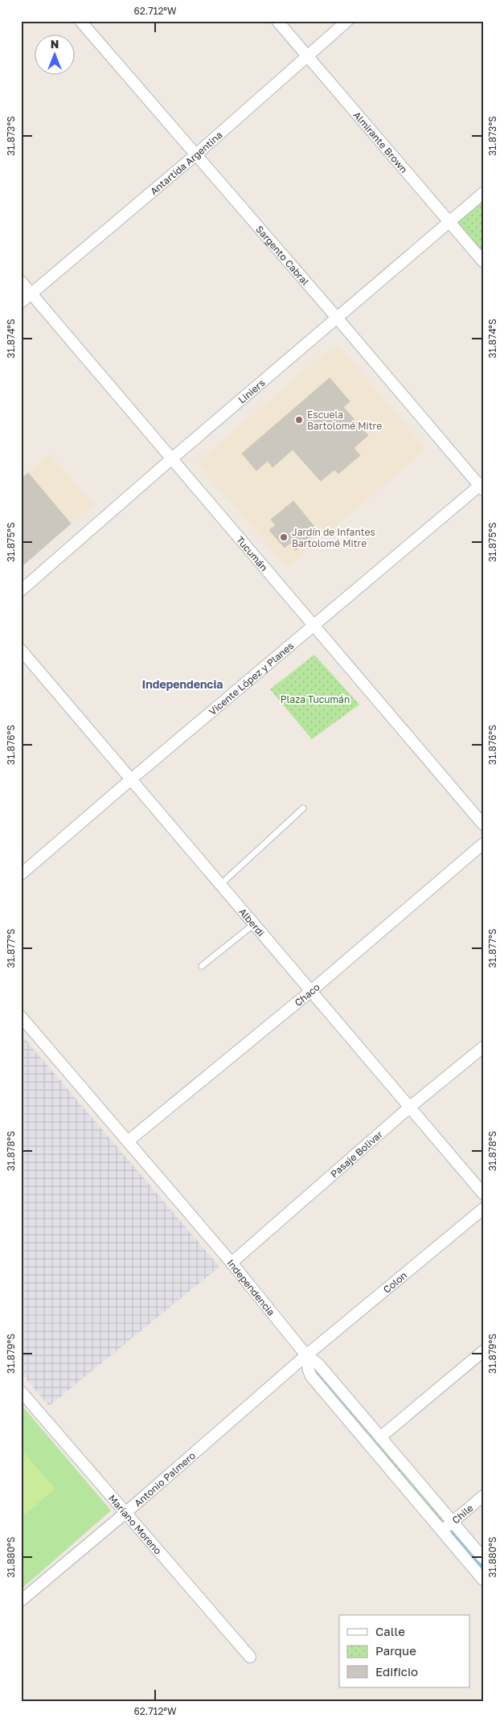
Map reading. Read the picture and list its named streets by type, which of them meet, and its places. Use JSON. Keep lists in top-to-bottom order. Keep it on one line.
{"streets":{"street":["Almirante Brown","Antartida Argentina","Sargento Cabral","Liniers","Tucumán","Vicente López y Planes","Alberdi","Chaco","Pasaje Bolivar","Colon","Independencia","Antonio Palmero","Chile","Mariano Moreno"]},"crossings":[["Almirante Brown","Antartida Argentina"],["Almirante Brown","Liniers"],["Antartida Argentina","Sargento Cabral"],["Antartida Argentina","Tucumán"],["Sargento Cabral","Liniers"],["Sargento Cabral","Vicente López y Planes"],["Liniers","Tucumán"],["Tucumán","Vicente López y Planes"],["Vicente López y Planes","Alberdi"],["Alberdi","Chaco"],["Alberdi","Pasaje Bolivar"],["Chaco","Independencia"],["Pasaje Bolivar","Independencia"],["Colon","Independencia"],["Colon","Antonio Palmero"],["Independencia","Antonio Palmero"],["Independencia","Chile"],["Antonio Palmero","Mariano Moreno"]],"districts":["Independencia"],"parks":["Plaza Tucumán"],"places":["Escuela Bartolomé Mitre","Jardín de Infantes Bartolomé Mitre"],"legend":["Calle","Parque","Edificio"],"north":"top","coordinates":["62.712°W","31.873°S","31.874°S","31.875°S","31.876°S","31.877°S","31.878°S","31.879°S","31.880°S"]}
